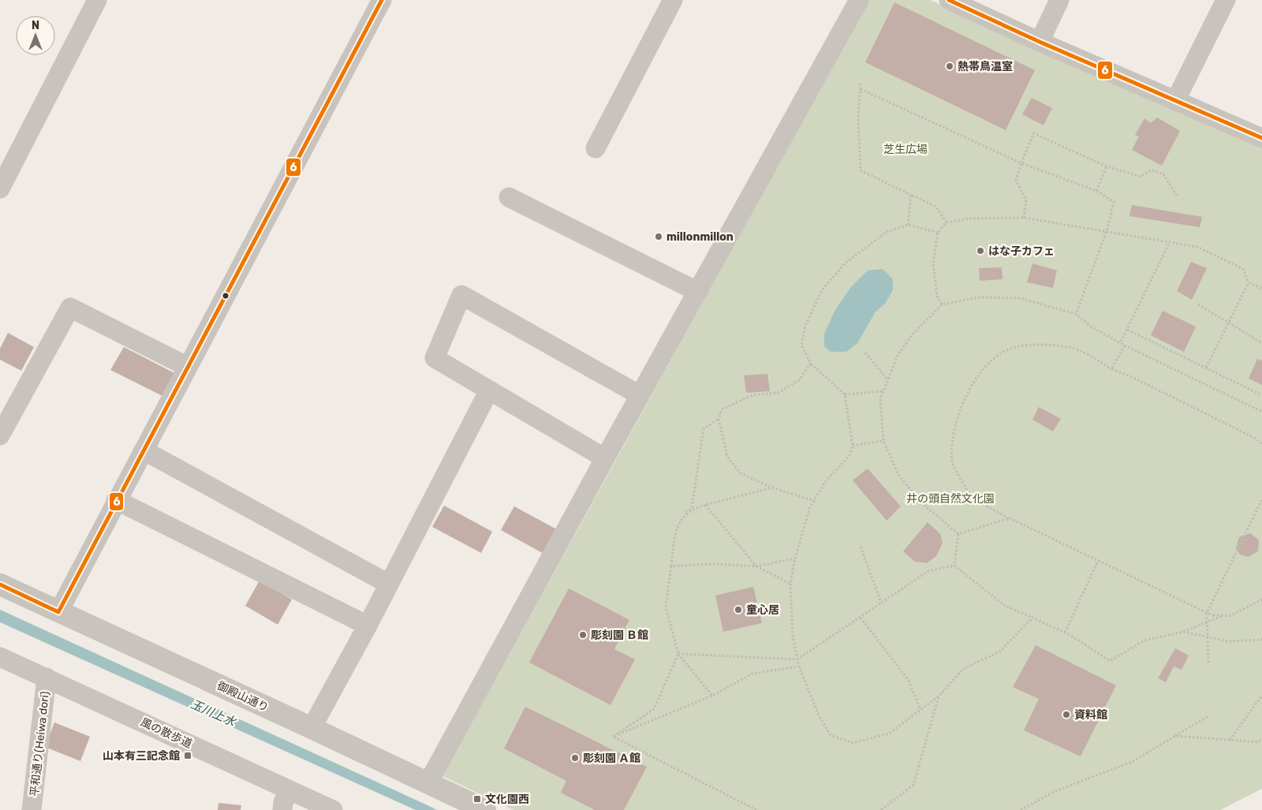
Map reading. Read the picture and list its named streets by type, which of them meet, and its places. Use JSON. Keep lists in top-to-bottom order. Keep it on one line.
{"streets":{"street":["御殿山通り","風の散歩道","平和通り(Heiwa dori)"]},"crossings":[["風の散歩道","平和通り(Heiwa dori)"]],"water":["玉川上水"],"parks":["芝生広場","井の頭自然文化園"],"places":{"other":["熱帯鳥温室","millonmillon","はな子カフェ","童心居","彫刻園 Ｂ館","資料館","彫刻園 Ａ館"],"transit":["山本有三記念館","文化園西"]},"lines":["transit line 6"],"north":"top"}
